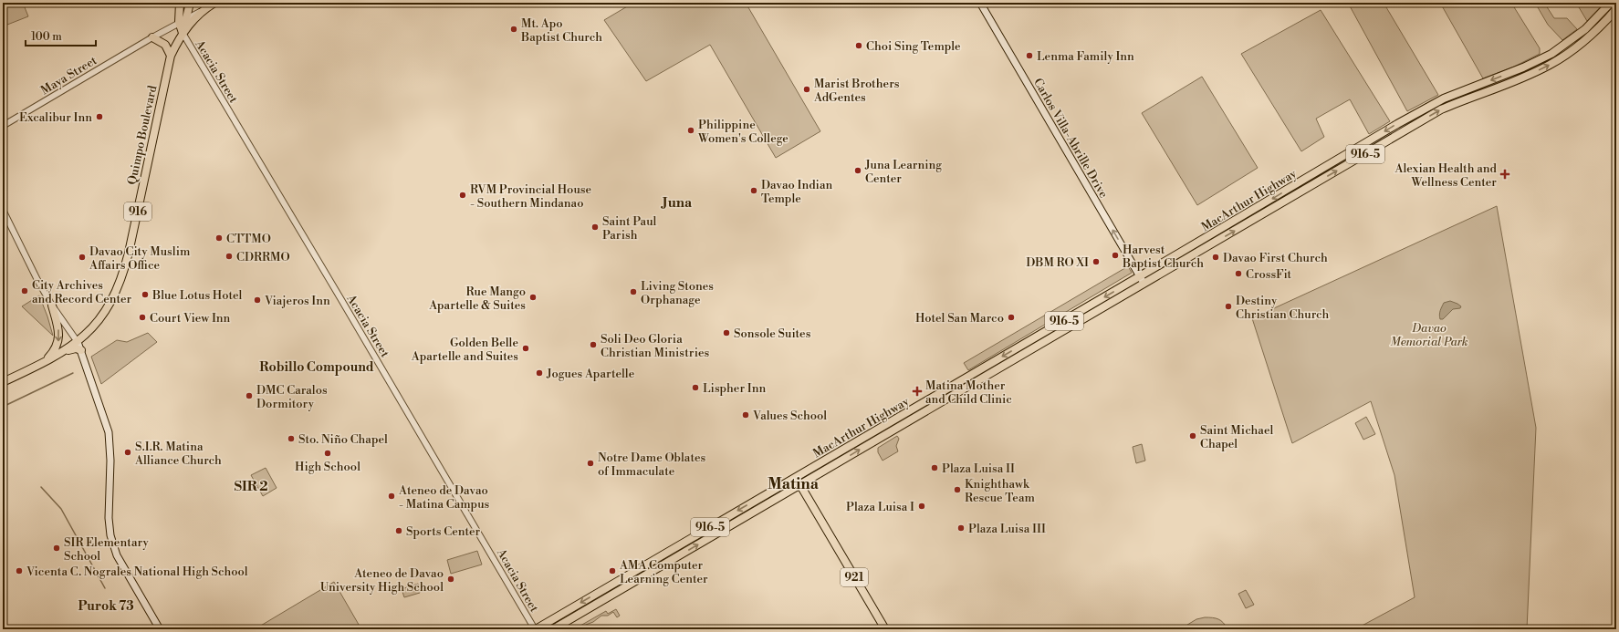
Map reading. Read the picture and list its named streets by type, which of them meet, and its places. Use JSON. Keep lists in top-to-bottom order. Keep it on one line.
{"streets":{"main road":["Quimpo Boulevard","Carlos Villa-Abrille Drive","916-5","MacArthur Highway","916","921"],"street":["Acacia Street","Maya Street"]},"crossings":[["Acacia Street","Quimpo Boulevard"],["Acacia Street","MacArthur Highway"],["Maya Street","Quimpo Boulevard"],["Carlos Villa-Abrille Drive","MacArthur Highway"],["MacArthur Highway","921"]],"one_way":["Carlos Villa-Abrille Drive"],"districts":["Juna","Robillo Compound","Matina","SIR 2","Purok 73"],"parks":["Davao Memorial Park"],"places":{"other":["Mt. Apo Baptist Church","Choi Sing Temple","Lenma Family Inn","Marist Brothers AdGentes","Excalibur Inn","Philippine Women's College","Juna Learning Center","Davao Indian Temple","RVM Provincial House - Southern Mindanao","Saint Paul Parish","CTTMO","Harvest Baptist Church","CDRRMO","Davao City Muslim Affairs Office","Davao First Church","DBM RO XI","CrossFit","City Archives and Record Center","Living Stones Orphanage","Blue Lotus Hotel","Rue Mango Apartelle & Suites","Viajeros Inn","Destiny Christian Church","Court View Inn","Hotel San Marco","Sonsole Suites","Soli Deo Gloria Christian Ministries","Golden Belle Apartelle and Suites","Jogues Apartelle","Lispher Inn","DMC Caralos Dormitory","Values School","Saint Michael Chapel","Sto. Niño Chapel","S.I.R. Matina Alliance Church","High School","Notre Dame Oblates of Immaculate","Plaza Luisa II","Knighthawk Rescue Team","Ateneo de Davao - Matina Campus","Plaza Luisa I","Plaza Luisa III","Sports Center","SIR Elementary School","Vicenta C. Nograles National High School","AMA Computer Learning Center","Ateneo de Davao University High School"],"health":["Alexian Health and Wellness Center","Matina Mother and Child Clinic"]},"scale_bar":"100 m"}
